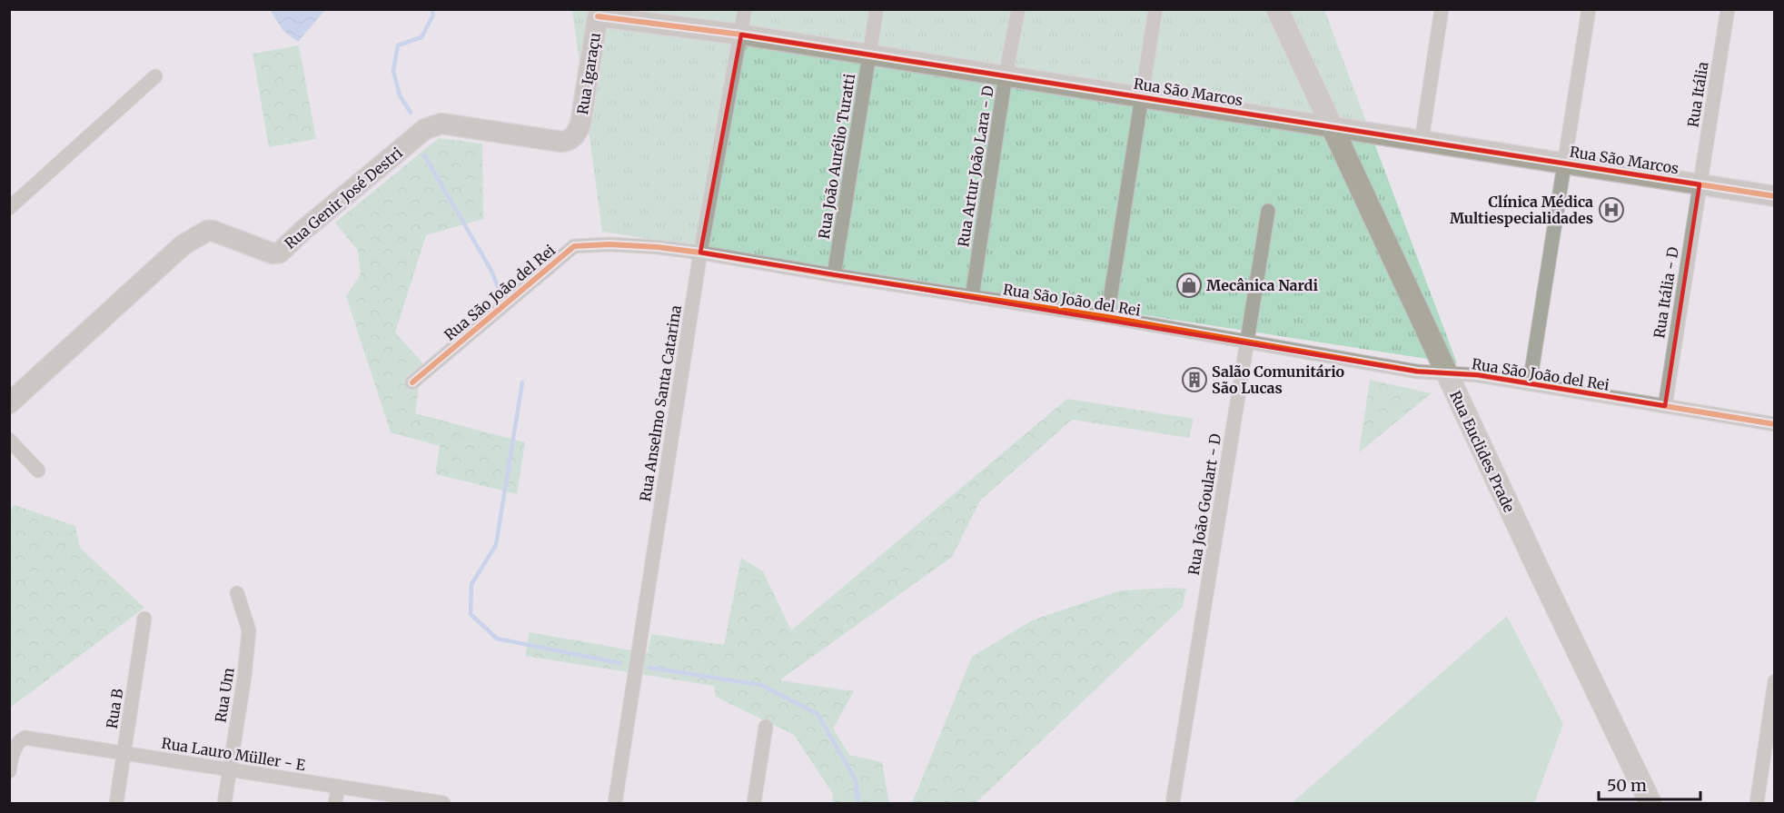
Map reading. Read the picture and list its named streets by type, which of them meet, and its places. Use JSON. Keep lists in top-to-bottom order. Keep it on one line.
{"streets":{"main road":["Rua Euclides Prade"],"street":["Rua Igaraçu","Rua São Marcos","Rua Itália","Rua João Aurélio Turatti","Rua Artur João Lara - D","Rua Genir José Destri","Rua São João del Rei","Rua Itália - D","Rua Anselmo Santa Catarina","Rua João Goulart - D","Rua Um","Rua B","Rua Lauro Müller - E"]},"crossings":[["Rua Igaraçu","Rua São Marcos"],["Rua Igaraçu","Rua Genir José Destri"],["Rua São Marcos","Rua Itália"],["Rua São Marcos","Rua João Aurélio Turatti"],["Rua São Marcos","Rua Artur João Lara - D"],["Rua São Marcos","Rua Itália - D"],["Rua São Marcos","Rua Anselmo Santa Catarina"],["Rua São Marcos","Rua Euclides Prade"],["Rua Itália","Rua Itália - D"],["Rua João Aurélio Turatti","Rua São João del Rei"],["Rua Artur João Lara - D","Rua São João del Rei"],["Rua São João del Rei","Rua Itália - D"],["Rua São João del Rei","Rua Anselmo Santa Catarina"],["Rua São João del Rei","Rua Euclides Prade"],["Rua São João del Rei","Rua João Goulart - D"],["Rua Um","Rua Lauro Müller - E"],["Rua B","Rua Lauro Müller - E"]],"places":{"hospital":["Clínica Médica Multiespecialidades"],"shop":["Mecânica Nardi"],"building":["Salão Comunitário São Lucas"]},"scale_bar":"50 m"}
